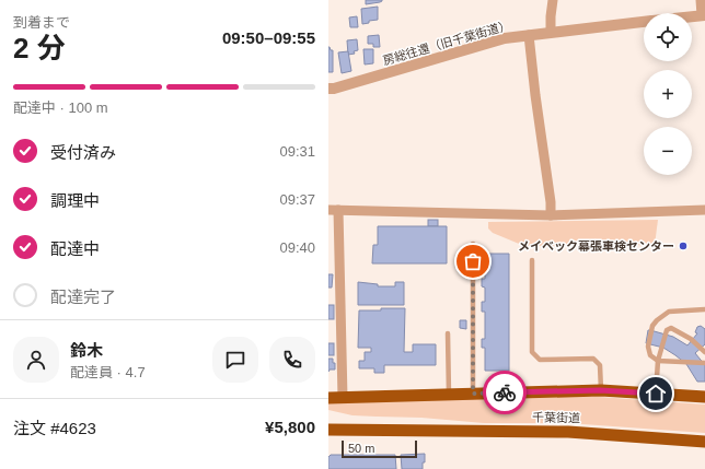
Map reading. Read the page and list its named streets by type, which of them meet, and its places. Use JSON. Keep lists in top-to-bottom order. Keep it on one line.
{"streets":{"highway":["千葉街道"],"street":["房総往還（旧千葉街道）"]},"places":["メイベック幕張車検センター"],"scale_bar":"50 m","page":{"heading":["2 分","到着まで","09:50–09:55"],"panel":["鈴木","配達員 · 4.7","注文 #4623","¥5,800"],"map_buttons":["+","−"],"bar":"配達中 · 100 m","list":[["受付済み","09:31"],["調理中","09:37"],["配達中","09:40"],"配達完了"],"scale":"50 m"}}
